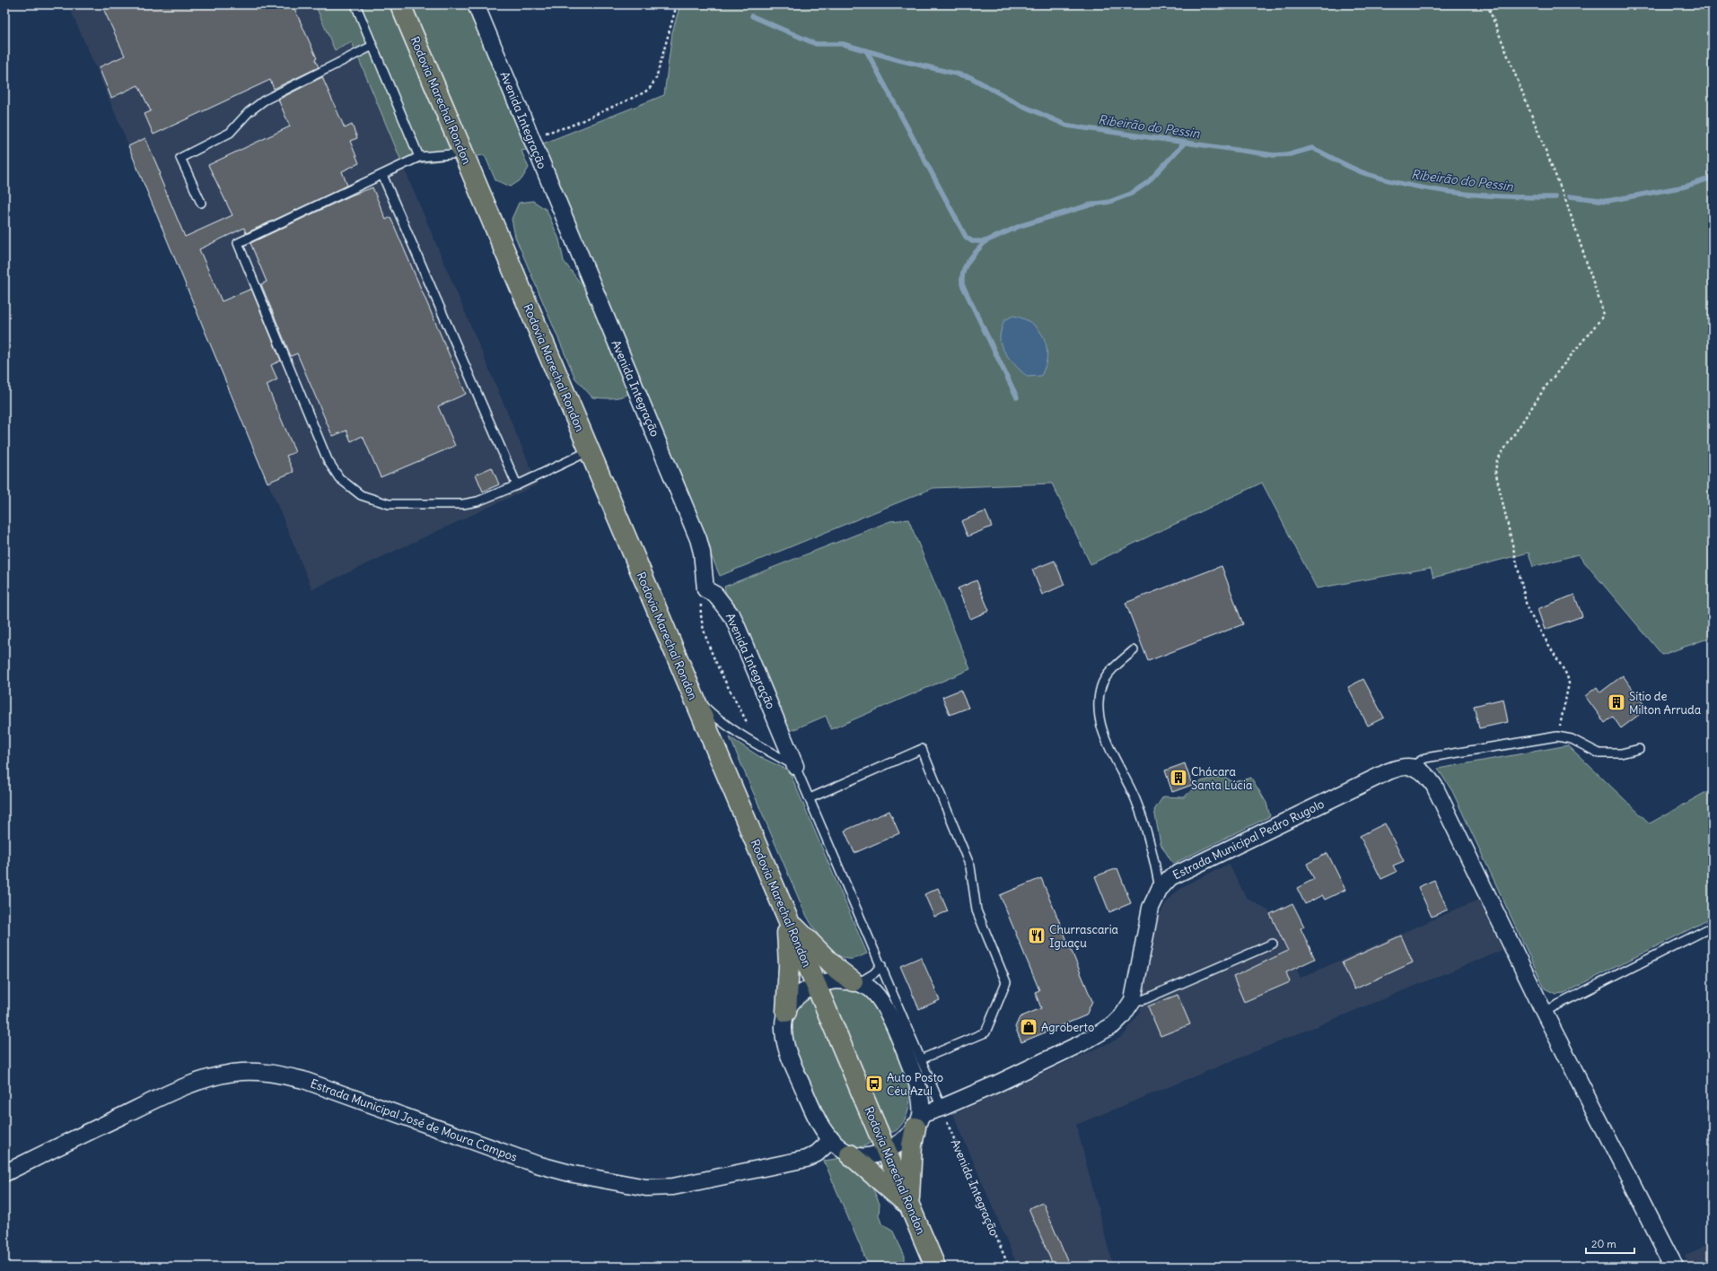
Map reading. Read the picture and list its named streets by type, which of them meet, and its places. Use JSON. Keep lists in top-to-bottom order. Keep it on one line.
{"streets":{"main road":["Rodovia Marechal Rondon"],"street":["Avenida Integração","Estrada Municipal Pedro Rugolo","Estrada Municipal José de Moura Campos"]},"crossings":[["Avenida Integração","Estrada Municipal Pedro Rugolo"]],"water":["Ribeirão do Pessin"],"places":{"building":["Sítio de Milton Arruda","Chácara Santa Lúcia"],"restaurant":["Churrascaria Iguaçu"],"shop":["Agroberto"],"bus stop":["Auto Posto Céu Azul"]},"scale_bar":"20 m"}
